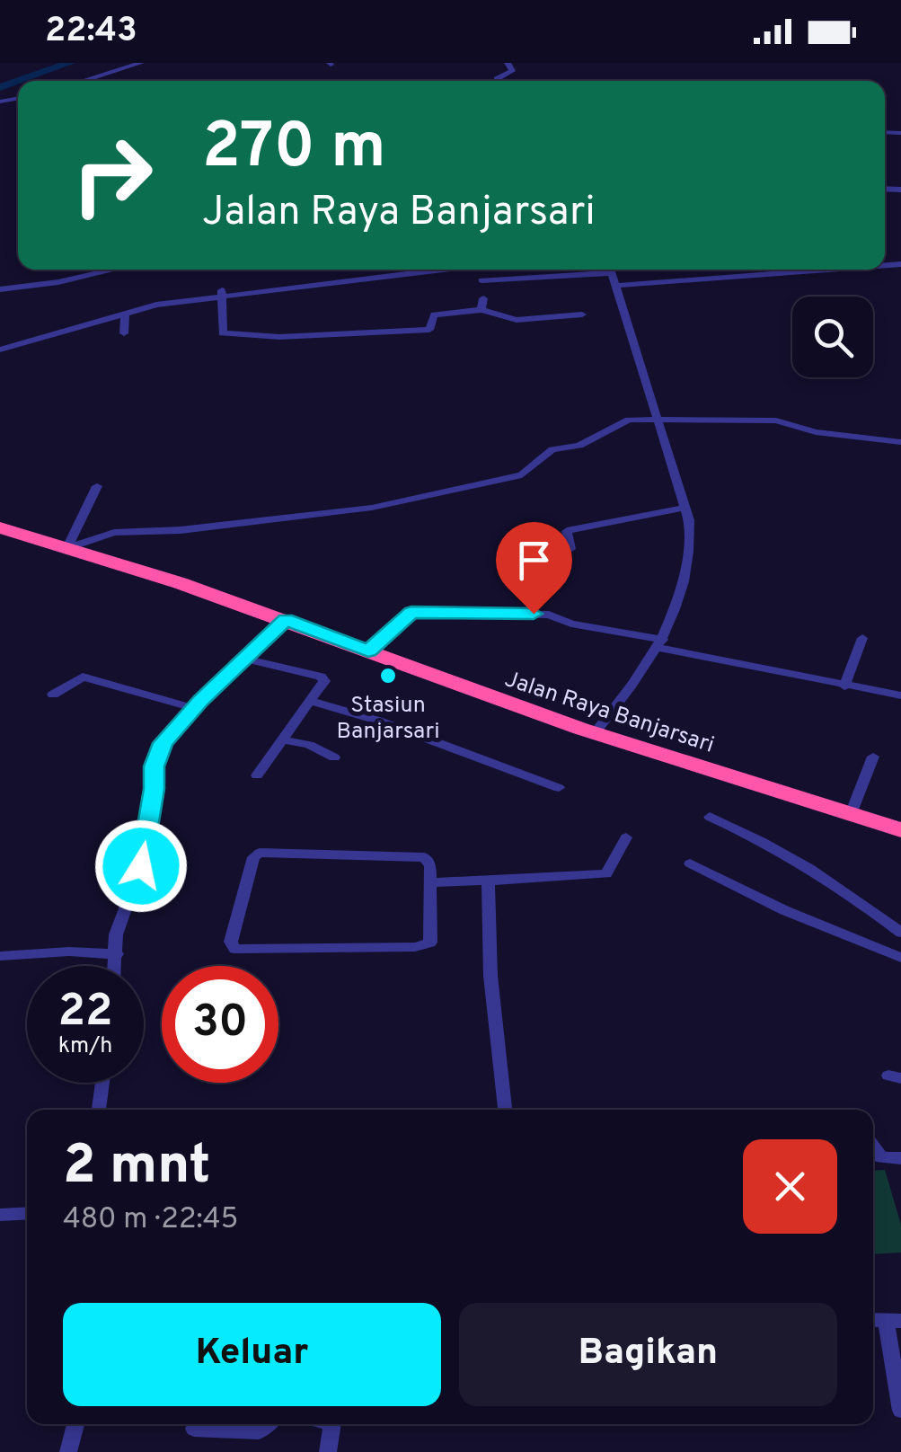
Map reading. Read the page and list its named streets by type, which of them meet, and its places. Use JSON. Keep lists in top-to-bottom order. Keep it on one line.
{"streets":{"highway":["Jalan Raya Banjarsari"]},"places":["Stasiun Banjarsari"],"page":{"status":"22:43","turn":["270 m","Jalan Raya Banjarsari"],"speed":"22 km/h","limit":"30","heading":["2 mnt","480 m · 22:45"],"buttons":["Keluar","Bagikan"]}}
